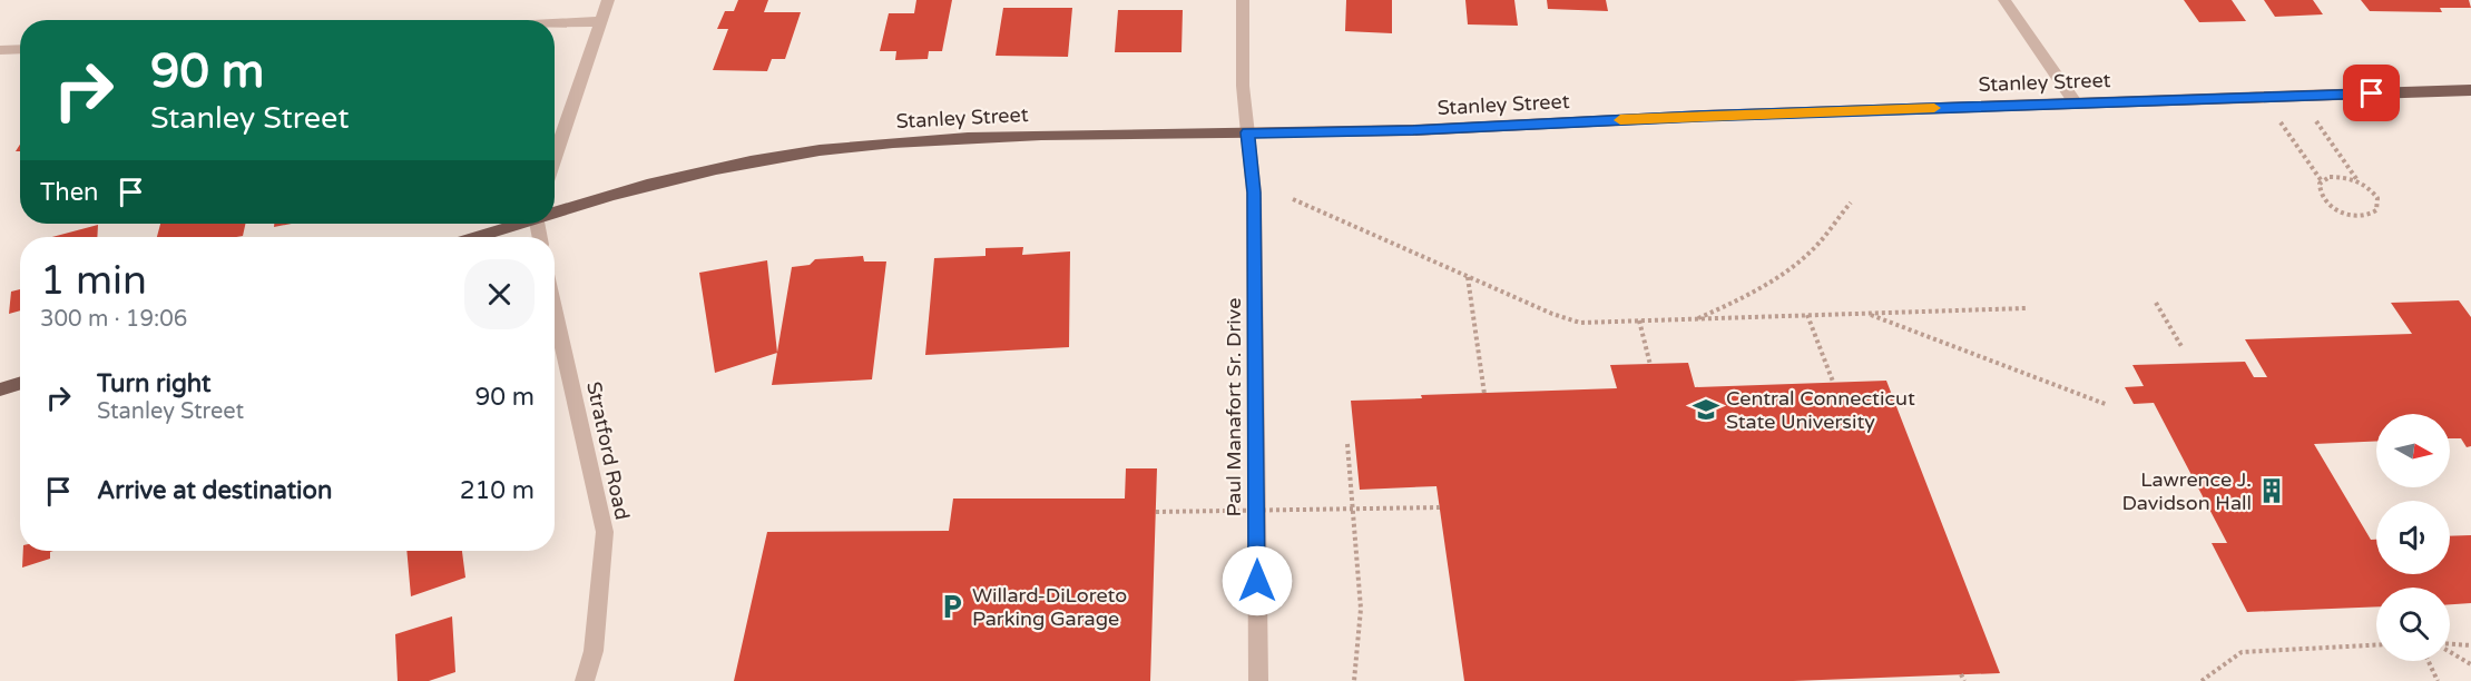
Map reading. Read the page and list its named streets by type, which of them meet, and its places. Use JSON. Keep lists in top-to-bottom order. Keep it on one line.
{"streets":{"main road":["Stanley Street"],"street":["Paul Manafort Sr. Drive","Stratford Road"]},"crossings":[["Stanley Street","Paul Manafort Sr. Drive"]],"places":{"school or university":["Central Connecticut State University"],"building":["Lawrence J. Davidson Hall"],"parking":["Willard-DiLoreto Parking Garage"]},"north":"right","page":{"turn":["90 m","Stanley Street"],"then":"Then","heading":["1 min","300 m · 19:06"],"list":[{"name":"Turn right","note":"Stanley Street","value":"90 m"},{"name":"Arrive at destination","value":"210 m"}]}}
